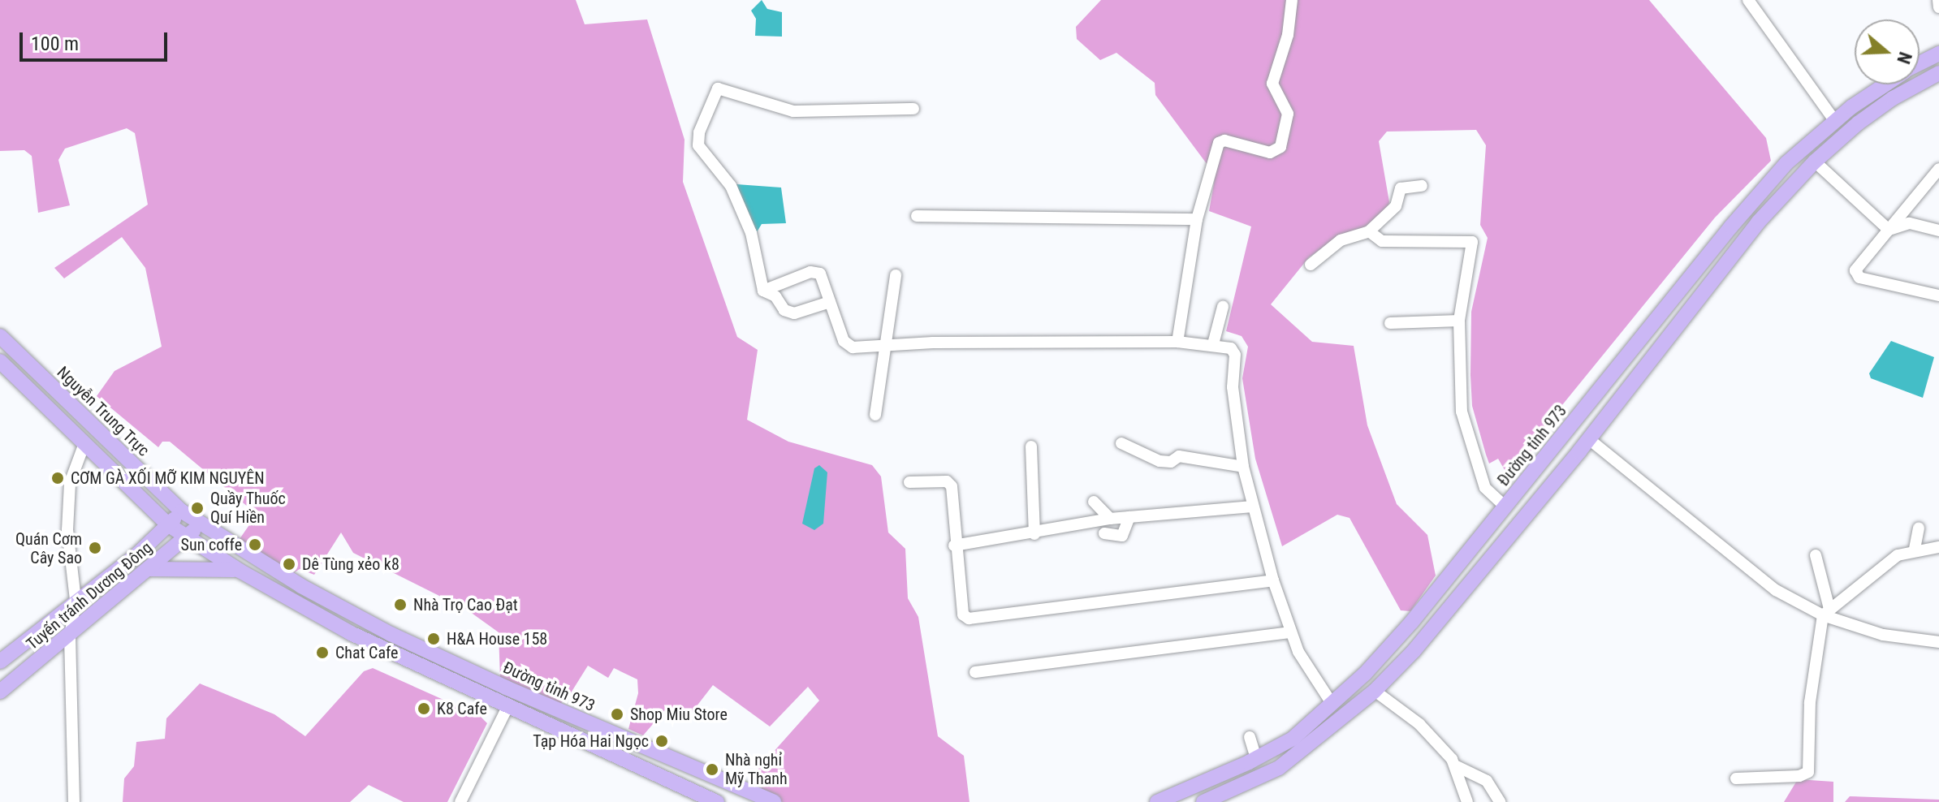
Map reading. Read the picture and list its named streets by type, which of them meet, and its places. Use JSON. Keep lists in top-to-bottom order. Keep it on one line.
{"streets":{"main road":["Nguyễn Trung Trực","Đường tỉnh 973","Tuyến tránh Dương Đông"]},"crossings":[["Nguyễn Trung Trực","Đường tỉnh 973"],["Nguyễn Trung Trực","Tuyến tránh Dương Đông"],["Đường tỉnh 973","Tuyến tránh Dương Đông"]],"places":["CƠM GÀ XỐI MỠ KIM NGUYÊN","Quầy Thuốc Quí Hiền","Sun coffe","Quán Cơm Cây Sao","Dê Tùng xẻo k8","Nhà Trọ Cao Đạt","H&A House 158","Chat Cafe","K8 Cafe","Shop Miu Store","Tạp Hóa Hai Ngọc","Nhà nghỉ Mỹ Thanh"],"scale_bar":"100 m","north":"right"}
